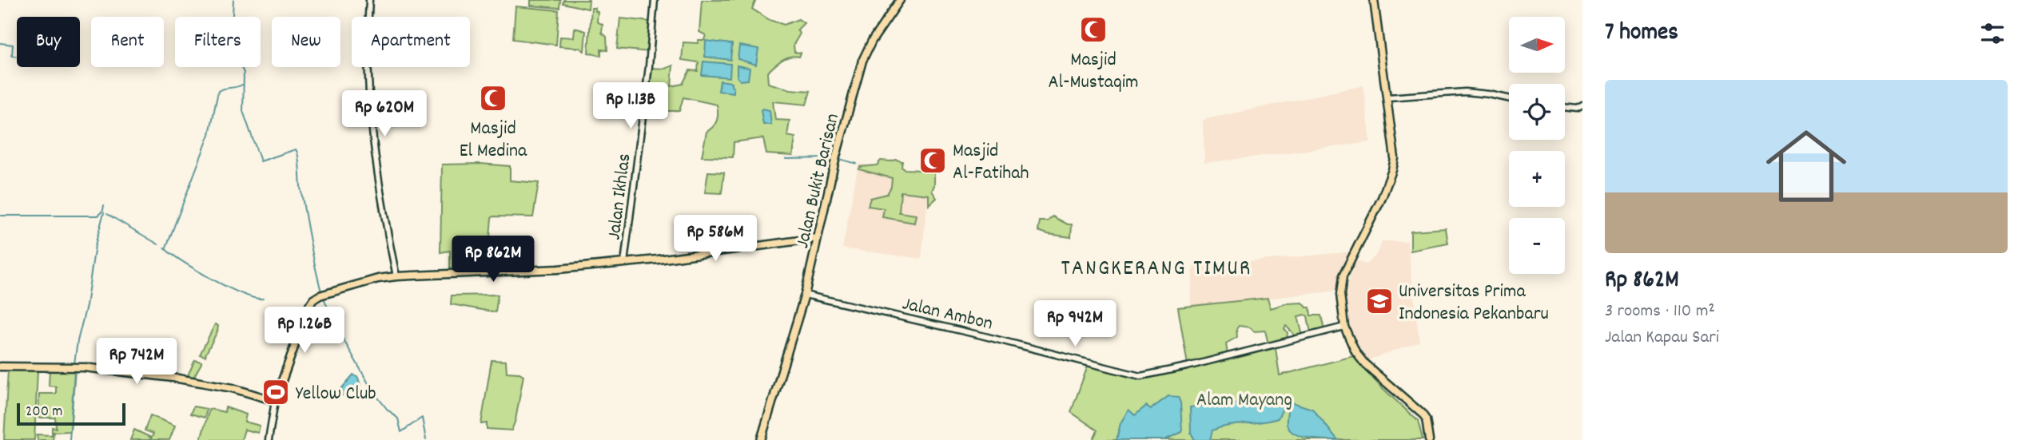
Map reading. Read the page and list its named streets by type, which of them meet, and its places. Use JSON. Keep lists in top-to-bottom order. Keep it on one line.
{"streets":{"main road":["Jalan Bukit Barisan"],"street":["Jalan Ikhlas","Jalan Ambon"]},"crossings":[["Jalan Bukit Barisan","Jalan Ambon"]],"districts":["TANGKERANG TIMUR"],"parks":["Alam Mayang"],"places":{"mosque":["Masjid Al-Mustaqim","Masjid El Medina","Masjid Al-Fatihah"],"school or university":["Universitas Prima Indonesia Pekanbaru"],"sports":["Yellow Club"]},"scale_bar":"200 m","north":"right","page":{"heading":"7 homes","map_buttons":["+","−"],"chip":["Buy","Rent","Filters","New","Apartment"],"list":[{"name":"Rp 862M","note":"3 rooms · 110 m² · Jalan Kapau Sari"}],"price":["Rp 1.13B","Rp 620M","Rp 586M","Rp 862M","Rp 942M","Rp 1.26B","Rp 742M"],"scale":"200 m"}}
